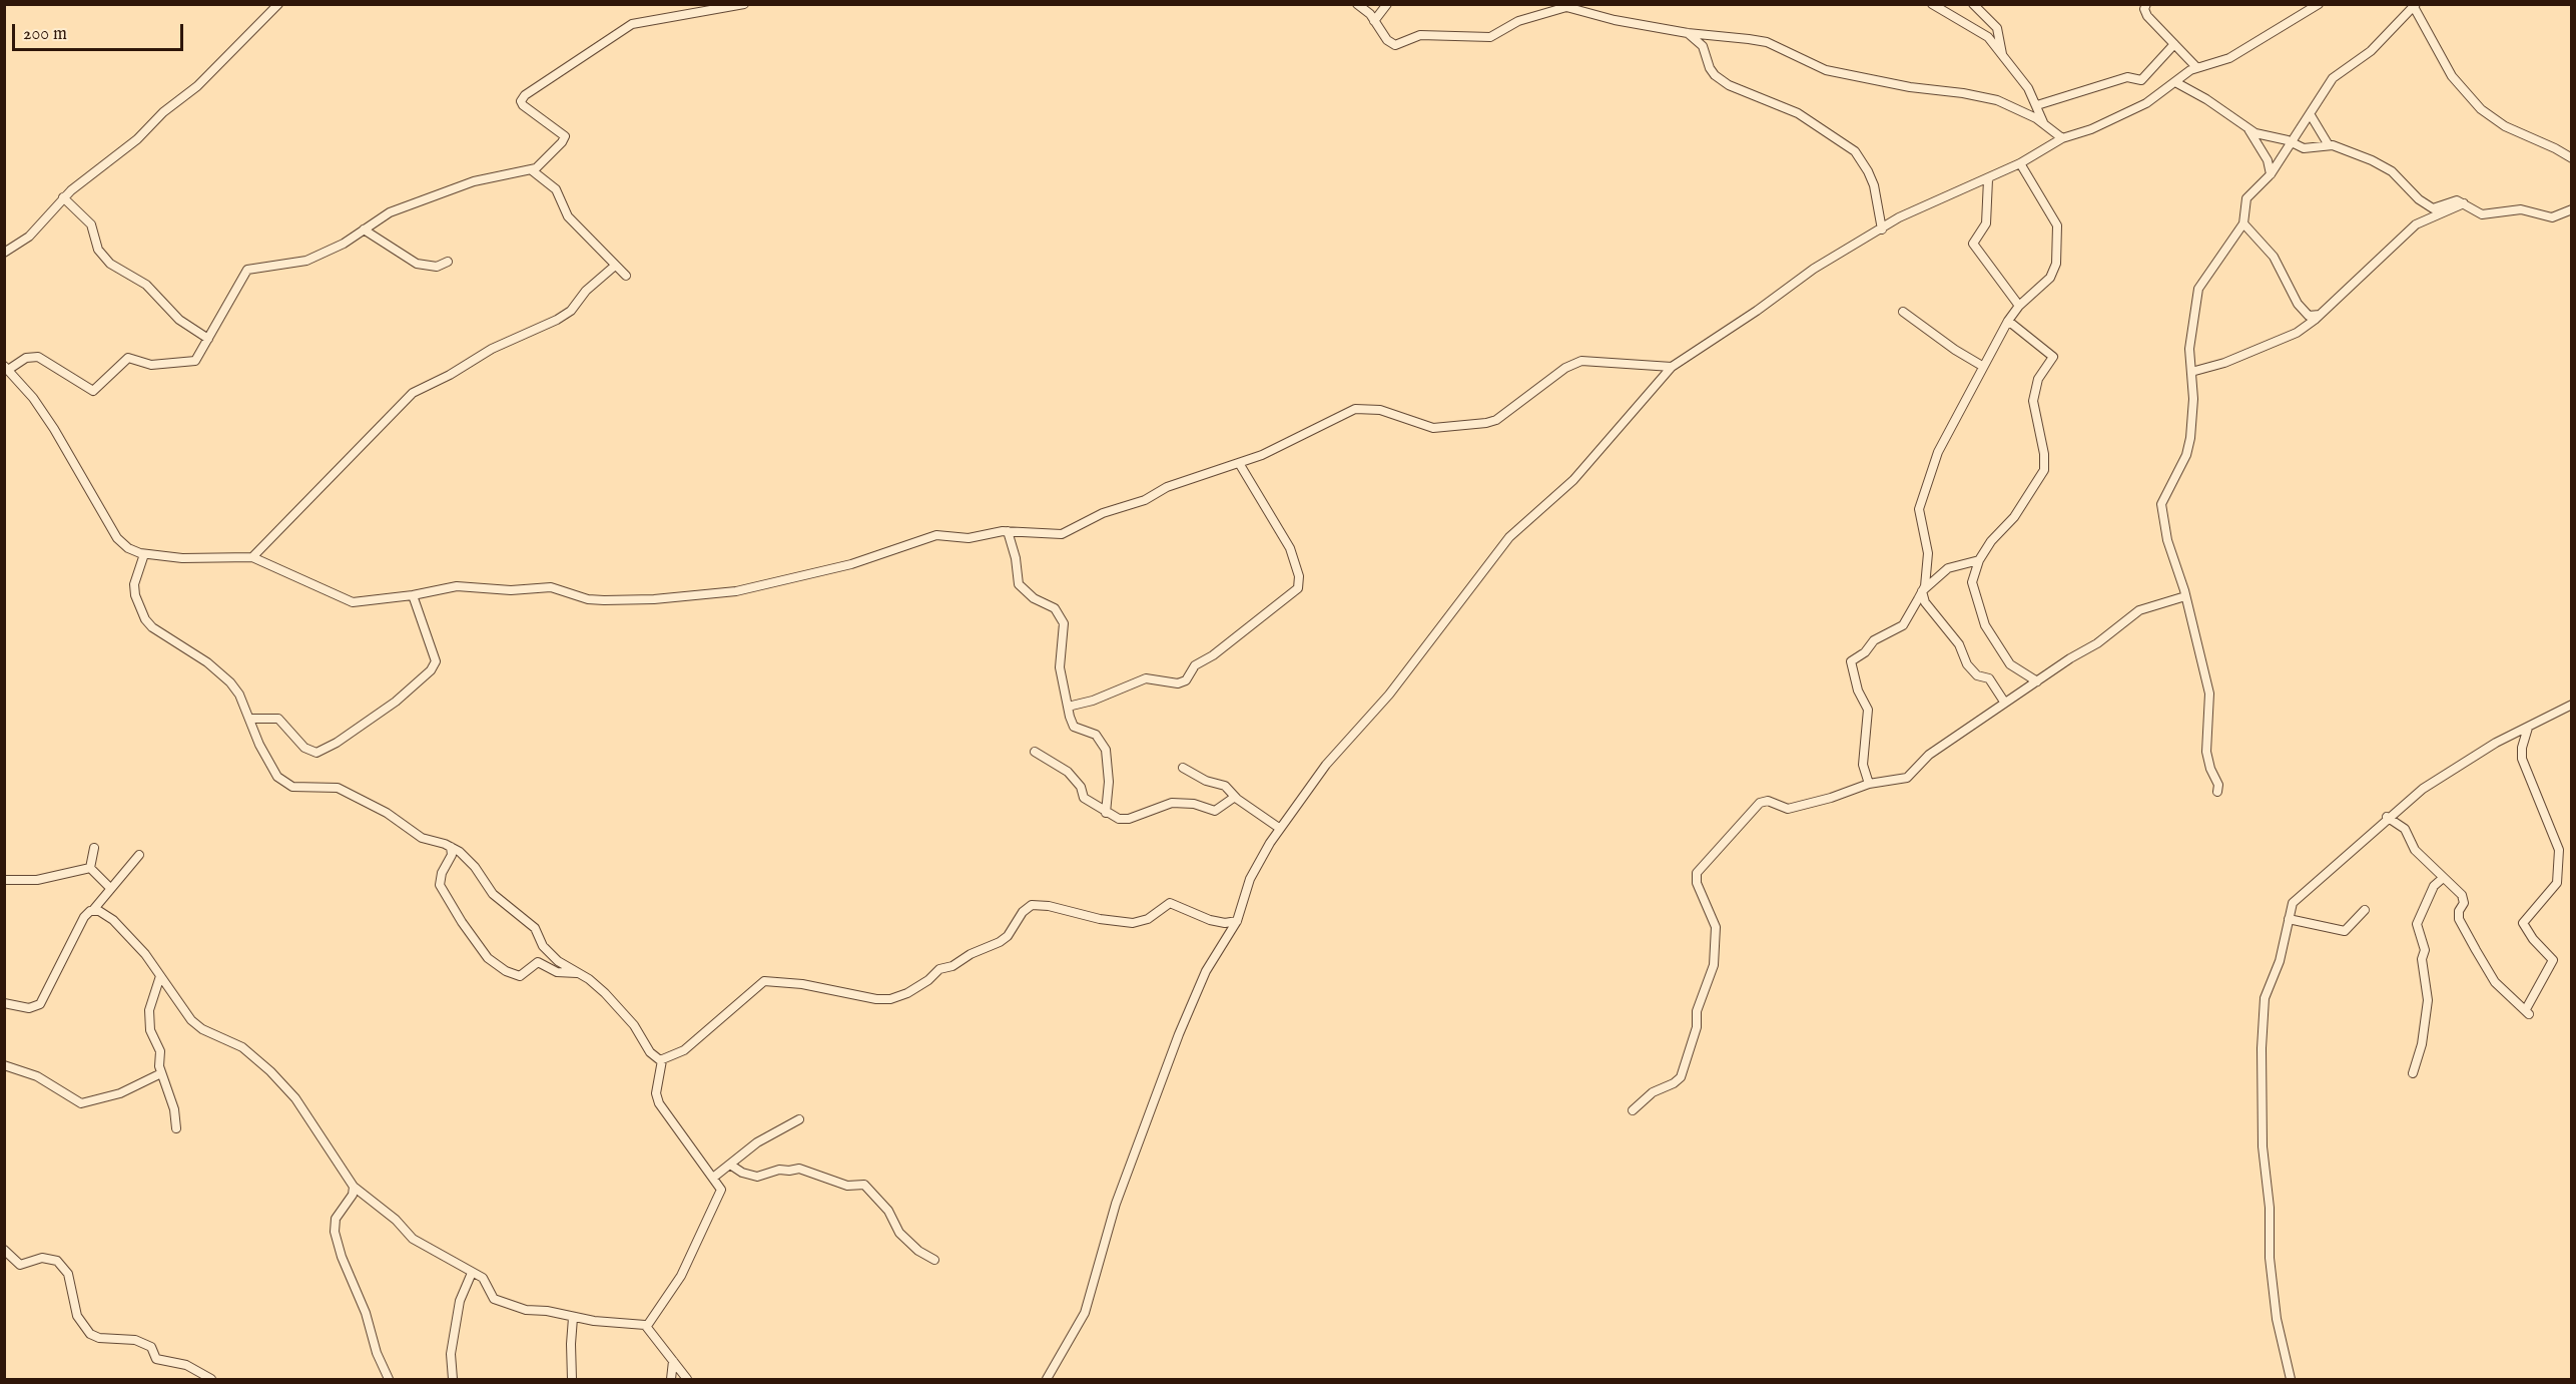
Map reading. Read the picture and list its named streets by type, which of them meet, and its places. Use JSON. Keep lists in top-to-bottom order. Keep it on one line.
{"scale_bar":"200 m"}
